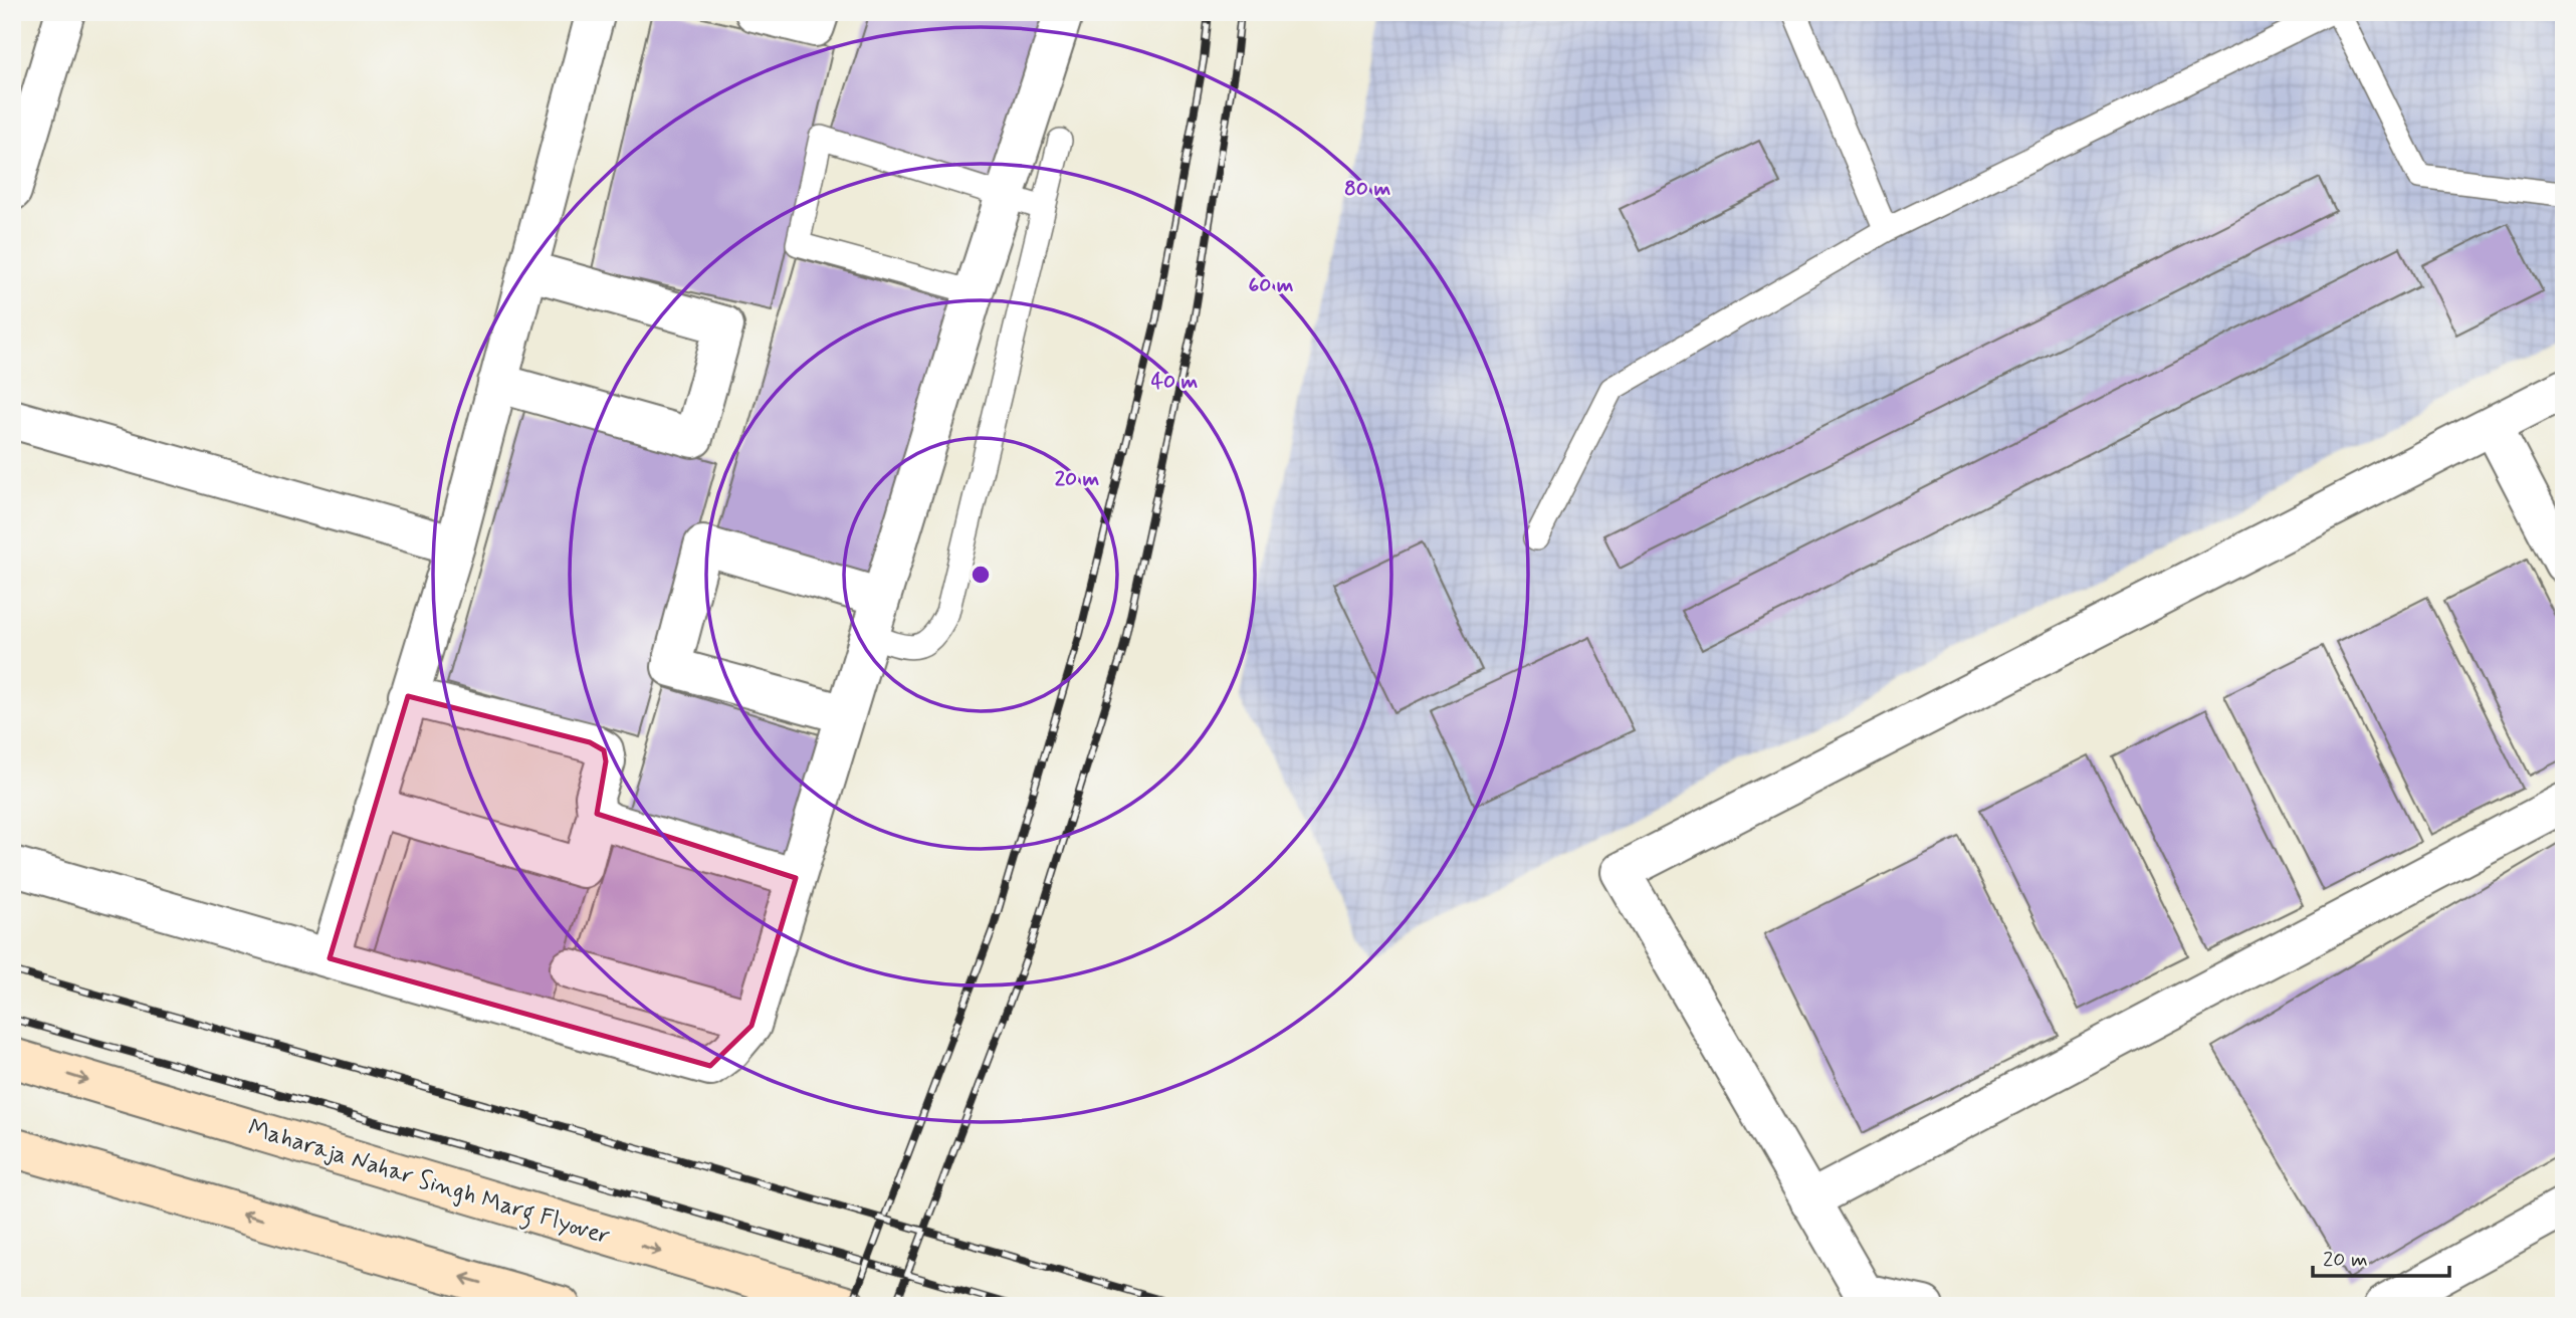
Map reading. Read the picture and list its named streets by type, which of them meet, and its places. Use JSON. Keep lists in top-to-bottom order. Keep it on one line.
{"streets":{"main road":["Maharaja Nahar Singh Marg Flyover"]},"scale_bar":"20 m","rings":["80 m","60 m","40 m","20 m"]}
